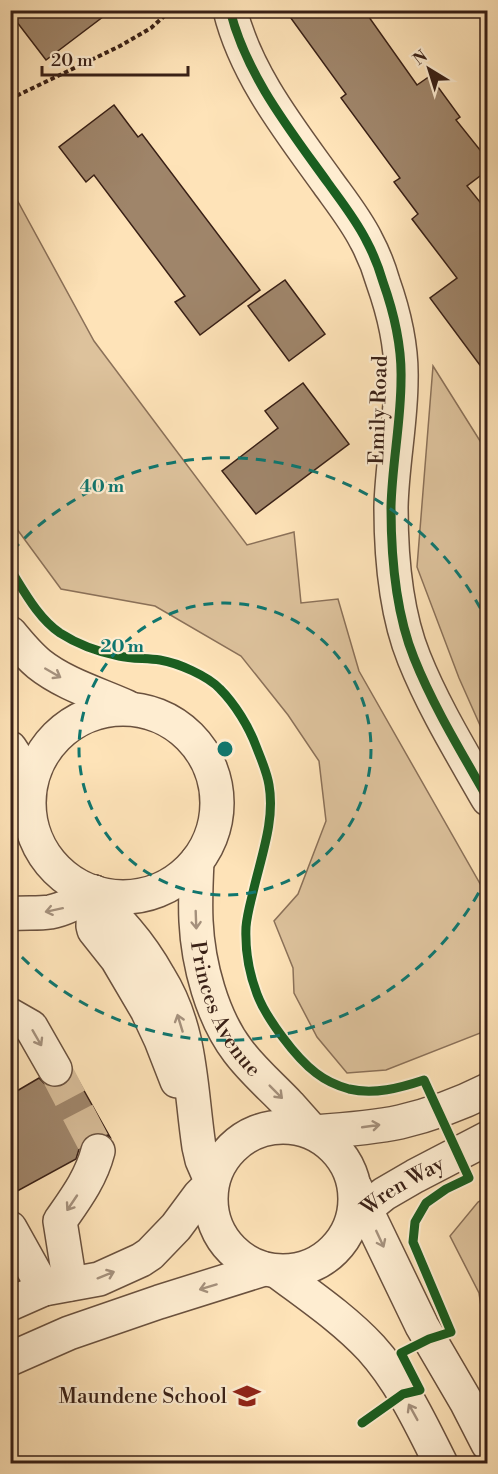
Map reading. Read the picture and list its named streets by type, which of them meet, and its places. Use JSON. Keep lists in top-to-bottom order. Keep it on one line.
{"streets":{"street":["Emily Road","Princes Avenue","Wren Way"]},"crossings":[["Princes Avenue","Wren Way"]],"places":{"school or university":["Maundene School"]},"scale_bar":"20 m","north":"top left","rings":["40 m","20 m"]}
